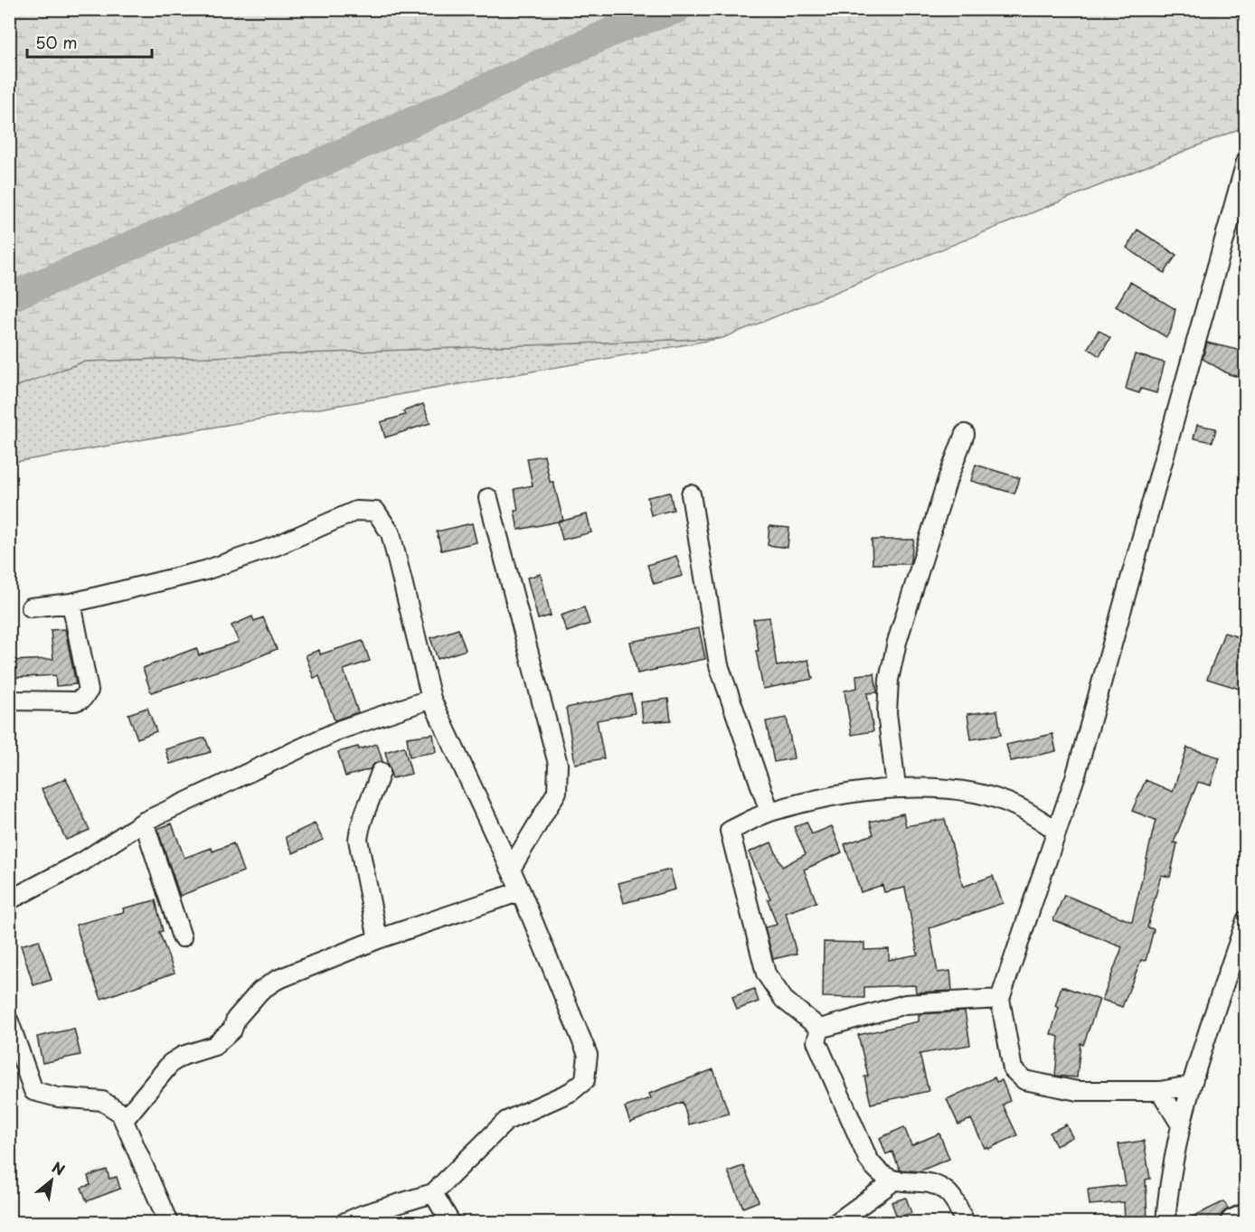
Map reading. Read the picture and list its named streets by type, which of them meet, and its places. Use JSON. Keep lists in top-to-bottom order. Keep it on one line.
{"scale_bar":"50 m","north":"top right"}
